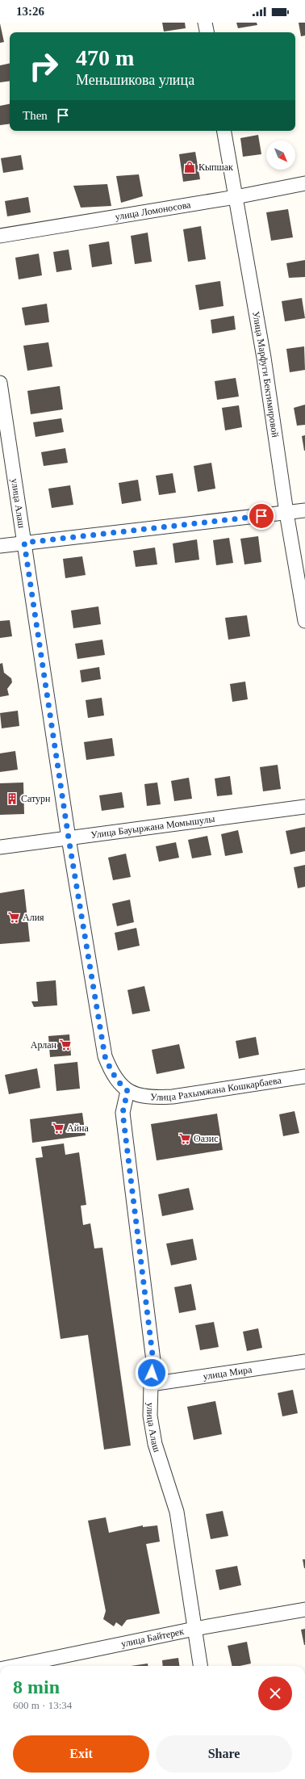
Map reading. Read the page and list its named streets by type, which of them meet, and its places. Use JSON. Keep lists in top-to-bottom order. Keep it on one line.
{"streets":{"street":["улица Ломоносова","Улица Марфуги Бектимировой","улица Алаш","Улица Бауыржана Момышулы","Улица Рахымжана Кошкарбаева","улица Мира","улица Байтерек"]},"crossings":[["улица Ломоносова","Улица Марфуги Бектимировой"],["улица Алаш","Улица Бауыржана Момышулы"],["улица Алаш","Улица Рахымжана Кошкарбаева"],["улица Алаш","улица Мира"],["улица Алаш","улица Байтерек"]],"places":{"shop":["Кыпшак"],"building":["Сатурн"],"supermarket":["Алия","Арлан","Айна","Оазис"]},"north":"bottom right","page":{"status":"13:26","turn":["470 m","Меньшикова улица"],"then":"Then","heading":["8 min","600 m · 13:34"],"buttons":["Exit","Share"]}}
